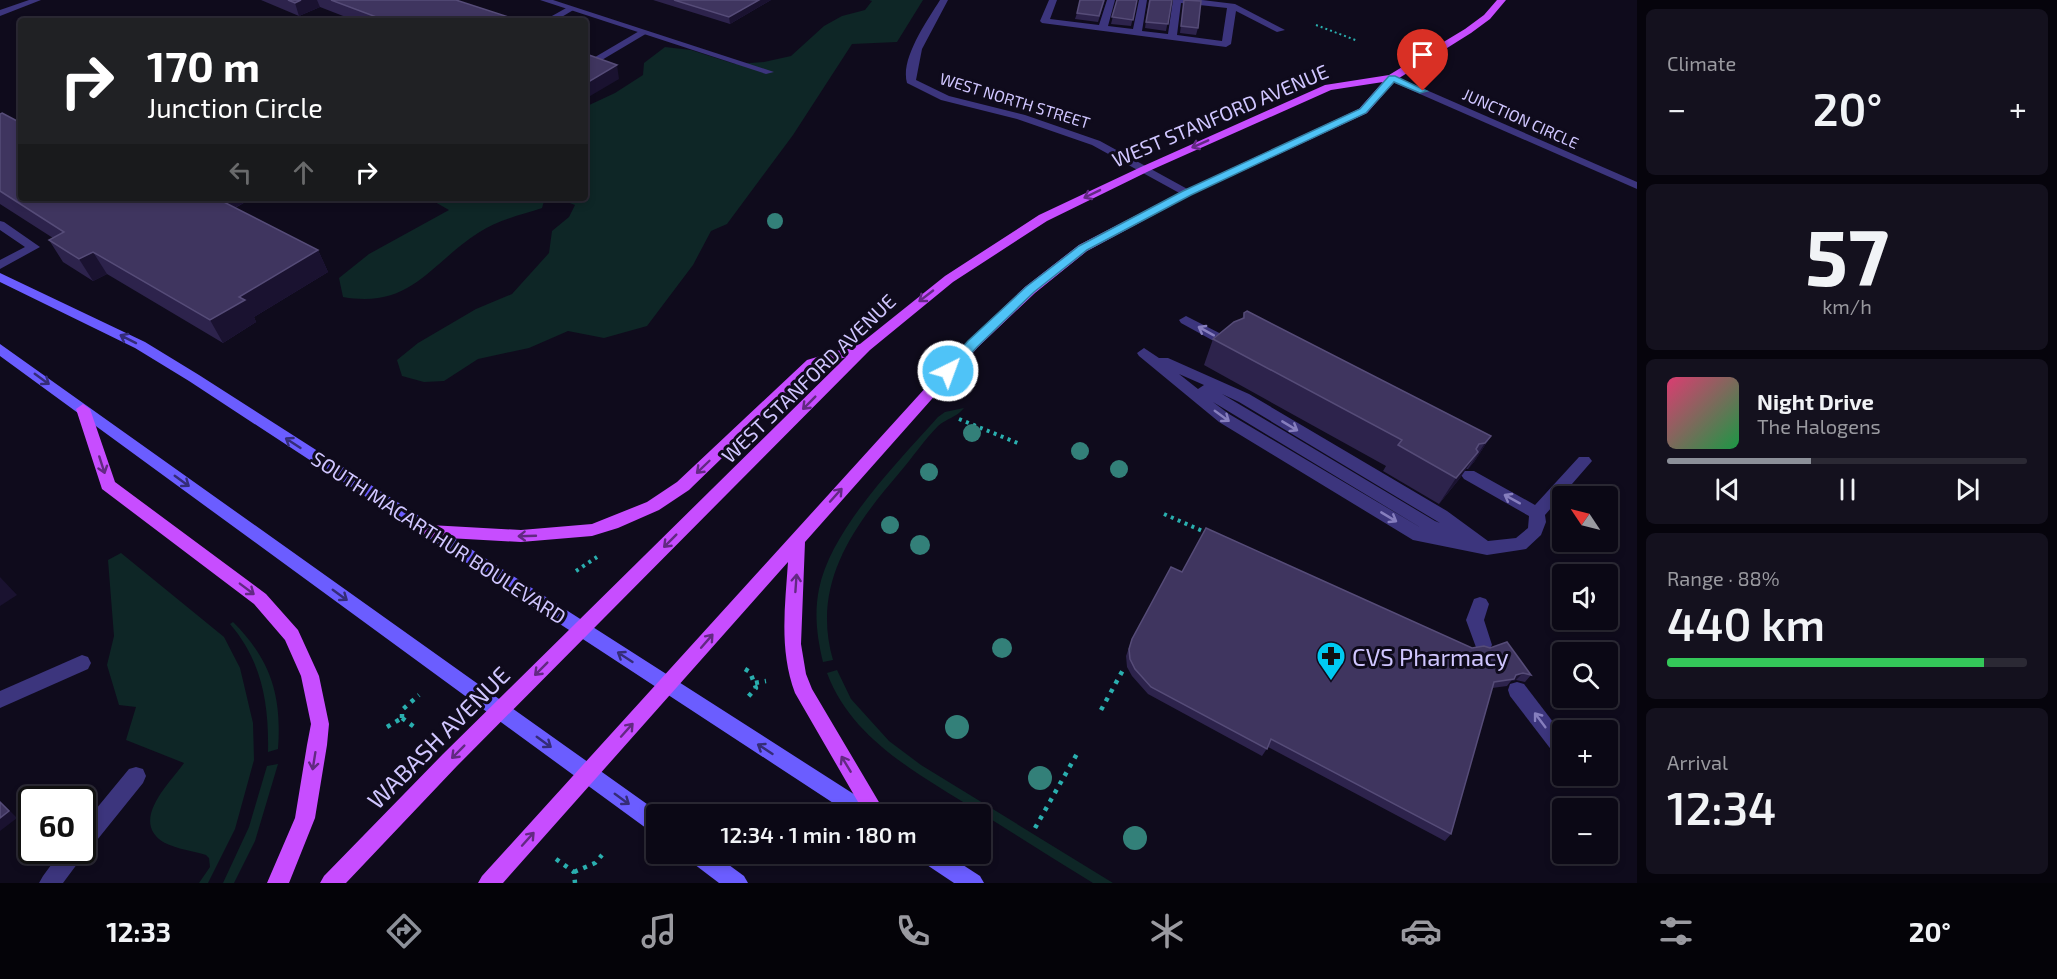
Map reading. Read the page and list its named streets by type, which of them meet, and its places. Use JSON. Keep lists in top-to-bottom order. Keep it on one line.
{"streets":{"main road":["WEST STANFORD AVENUE","SOUTH MACARTHUR BOULEVARD","WABASH AVENUE"],"street":["WEST NORTH STREET","JUNCTION CIRCLE"]},"crossings":[["WEST NORTH STREET","WEST STANFORD AVENUE"],["WEST STANFORD AVENUE","JUNCTION CIRCLE"],["WEST STANFORD AVENUE","SOUTH MACARTHUR BOULEVARD"],["WEST STANFORD AVENUE","WABASH AVENUE"],["SOUTH MACARTHUR BOULEVARD","WABASH AVENUE"]],"places":{"pharmacy":["CVS Pharmacy"]},"north":"top left","page":{"tile":["Climate",["57","km/h"],["Range · 88%","440 km"],["Arrival","12:34"]],"turn":["170 m","Junction Circle"],"heat":["−","20°","+"],"song":["Night Drive","The Halogens"],"map_buttons":["+","−"],"limit":"60","trip":"12:34 · 1 min · 180 m","tabs":["12:33","20°"]}}
